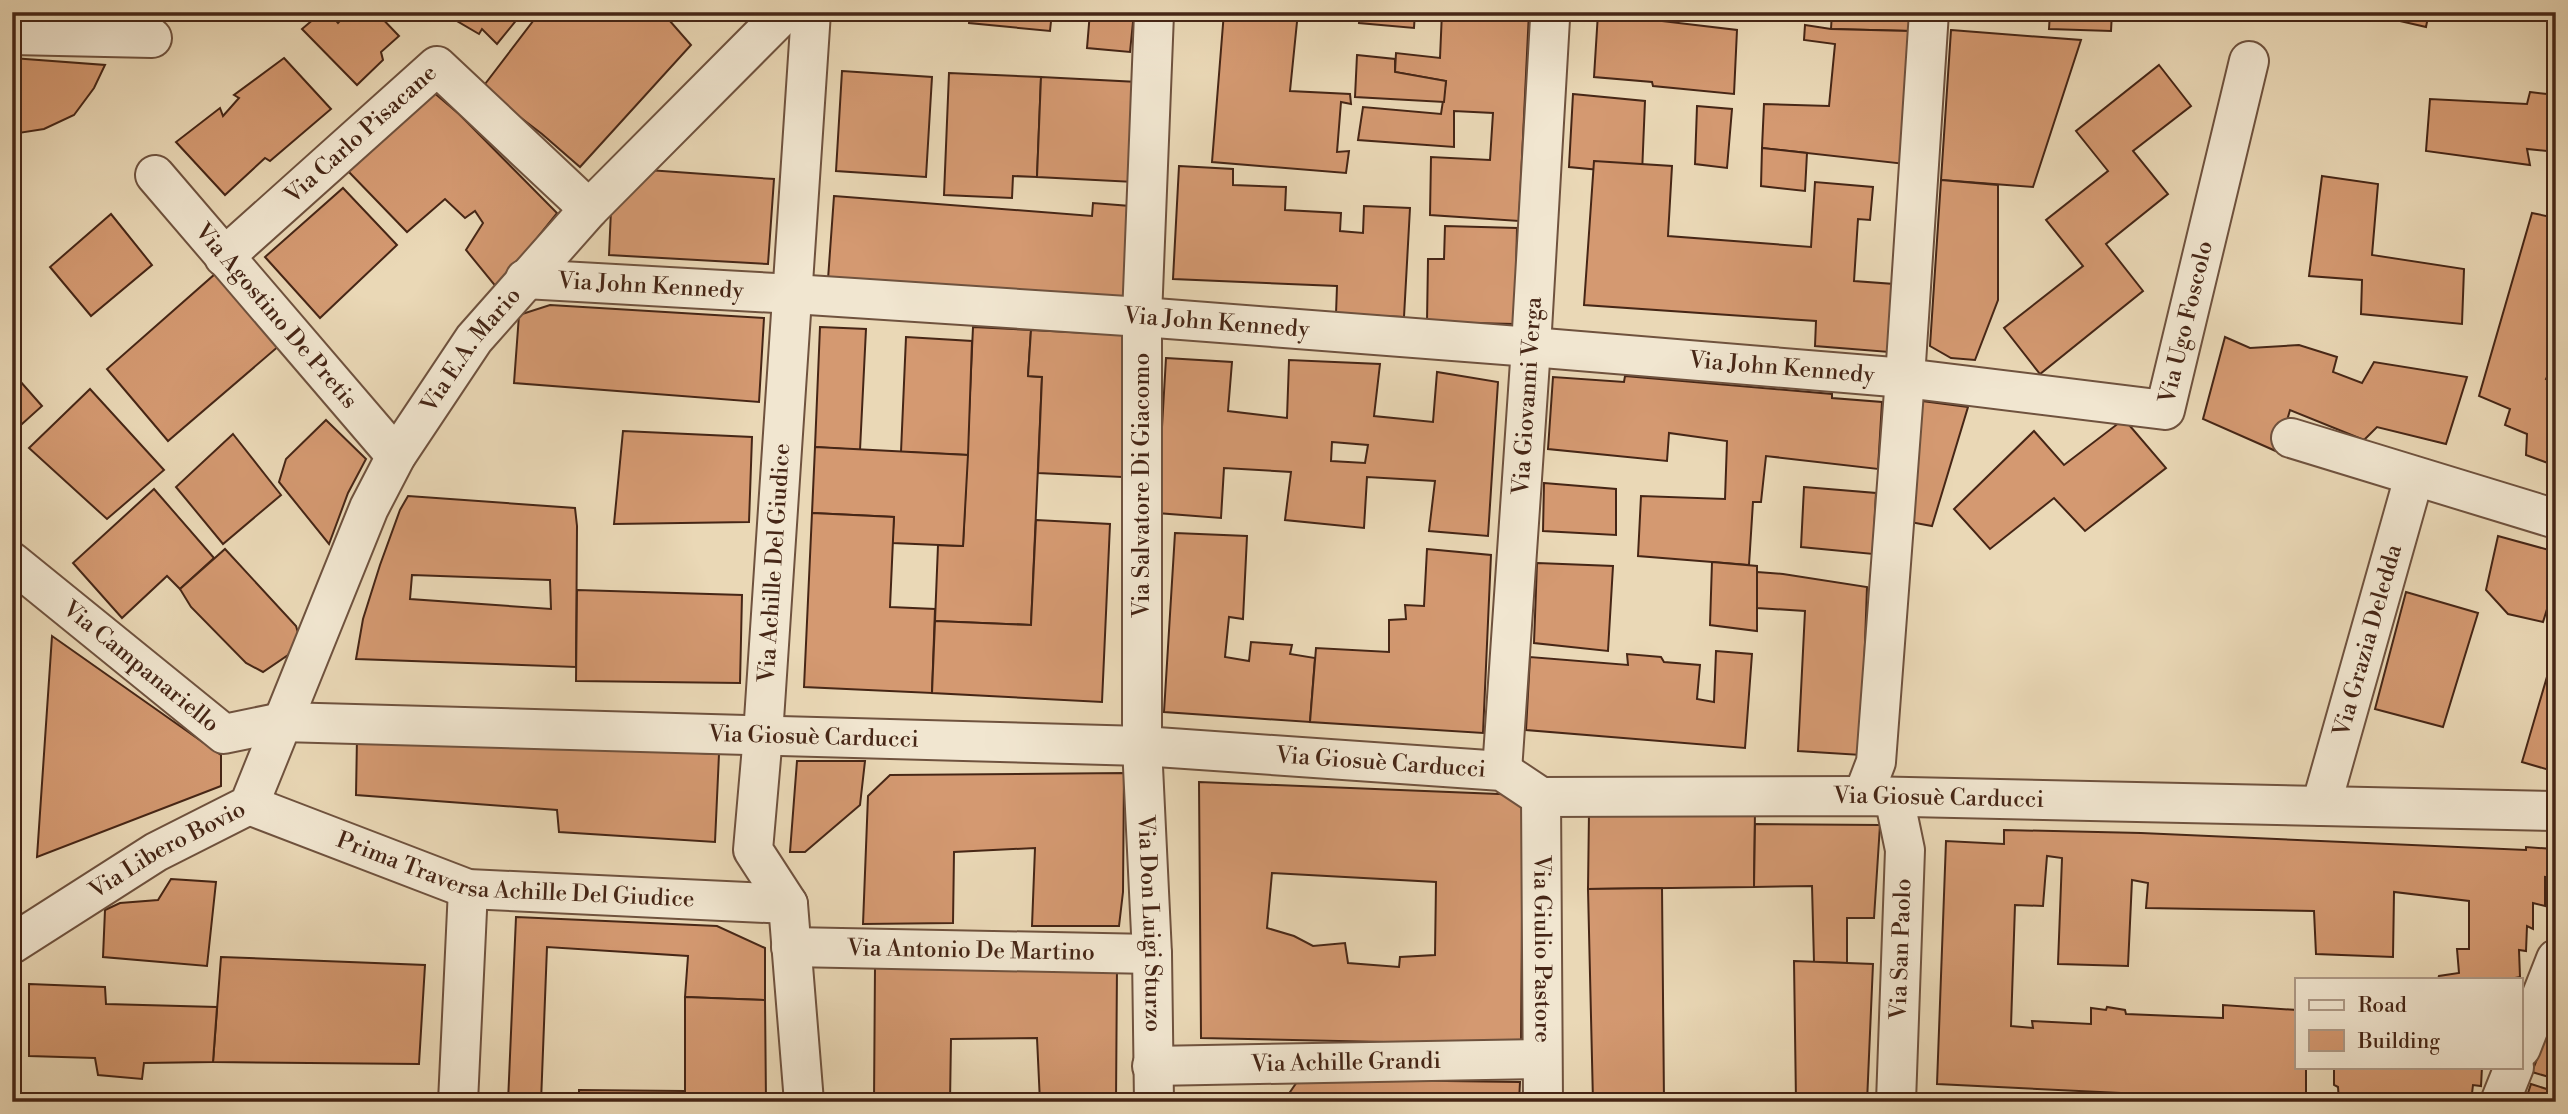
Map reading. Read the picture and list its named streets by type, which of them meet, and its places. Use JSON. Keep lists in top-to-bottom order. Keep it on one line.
{"streets":{"street":["Via Carlo Pisacane","Via John Kennedy","Via Agostino De Pretis","Via Ugo Foscolo","Via E.A. Mario","Via Giovanni Verga","Via Salvatore Di Giacomo","Via Achille Del Giudice","Via Grazia Deledda","Via Campanariello","Via Giosuè Carducci","Via Libero Bovio","Prima Traversa Achille Del Giudice","Via Don Luigi Sturzo","Via Giulio Pastore","Via San Paolo","Via Antonio De Martino","Via Achille Grandi"]},"crossings":[["Via Carlo Pisacane","Via Agostino De Pretis"],["Via Carlo Pisacane","Via E.A. Mario"],["Via John Kennedy","Via Ugo Foscolo"],["Via John Kennedy","Via E.A. Mario"],["Via John Kennedy","Via Giovanni Verga"],["Via John Kennedy","Via Salvatore Di Giacomo"],["Via John Kennedy","Via Achille Del Giudice"],["Via Agostino De Pretis","Via E.A. Mario"],["Via E.A. Mario","Via Campanariello"],["Via E.A. Mario","Via Giosuè Carducci"],["Via E.A. Mario","Via Libero Bovio"],["Via Giovanni Verga","Via Giosuè Carducci"],["Via Salvatore Di Giacomo","Via Giosuè Carducci"],["Via Salvatore Di Giacomo","Via Don Luigi Sturzo"],["Via Achille Del Giudice","Via Giosuè Carducci"],["Via Achille Del Giudice","Prima Traversa Achille Del Giudice"],["Via Achille Del Giudice","Via Antonio De Martino"],["Via Grazia Deledda","Via Giosuè Carducci"],["Via Campanariello","Via Giosuè Carducci"],["Via Campanariello","Via Libero Bovio"],["Via Giosuè Carducci","Via Libero Bovio"],["Via Giosuè Carducci","Via Don Luigi Sturzo"],["Via Giosuè Carducci","Via Giulio Pastore"],["Via Giosuè Carducci","Via San Paolo"],["Via Libero Bovio","Prima Traversa Achille Del Giudice"],["Via Don Luigi Sturzo","Via Antonio De Martino"],["Via Don Luigi Sturzo","Via Achille Grandi"],["Via Giulio Pastore","Via Achille Grandi"]],"legend":["Road","Building"]}
